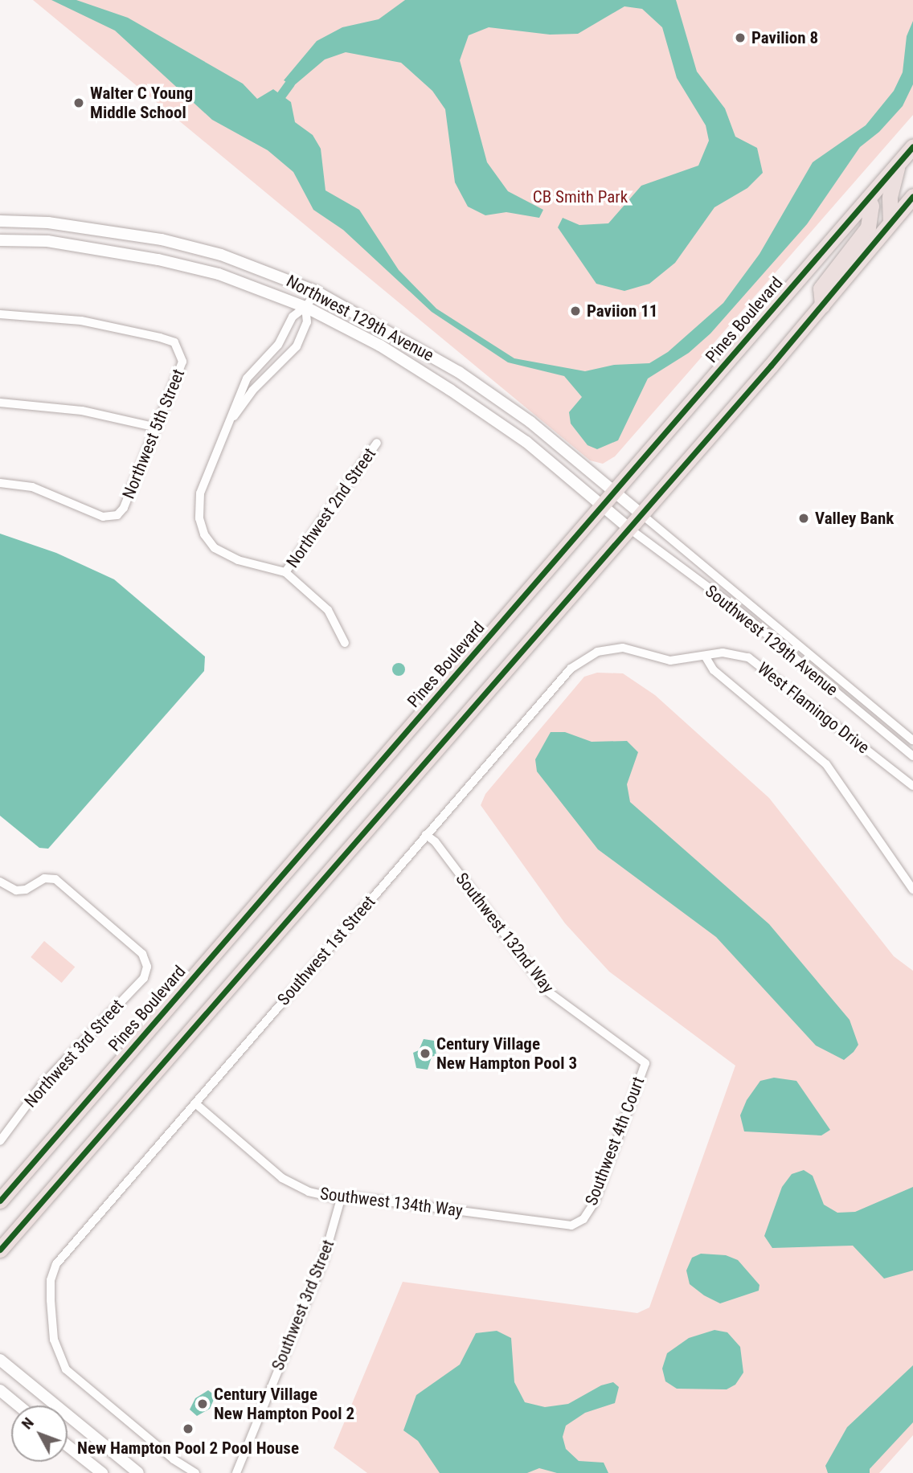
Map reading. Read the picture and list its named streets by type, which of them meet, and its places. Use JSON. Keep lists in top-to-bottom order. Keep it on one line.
{"streets":{"highway":["Pines Boulevard"],"street":["Northwest 129th Avenue","Northwest 5th Street","Northwest 2nd Street","Southwest 129th Avenue","West Flamingo Drive","Southwest 132nd Way","Southwest 1st Street","Northwest 3rd Street","Southwest 4th Court","Southwest 134th Way","Southwest 3rd Street"]},"crossings":[["Northwest 129th Avenue","Pines Boulevard"],["Northwest 129th Avenue","Southwest 129th Avenue"],["West Flamingo Drive","Southwest 1st Street"],["Southwest 132nd Way","Southwest 1st Street"],["Southwest 132nd Way","Southwest 4th Court"],["Southwest 1st Street","Southwest 134th Way"],["Southwest 4th Court","Southwest 134th Way"],["Southwest 134th Way","Southwest 3rd Street"]],"parks":["CB Smith Park"],"places":["Pavilion 8","Walter C Young Middle School","Paviion 11","Valley Bank","Century Village New Hampton Pool 3","Century Village New Hampton Pool 2","New Hampton Pool 2 Pool House"],"north":"top left"}
